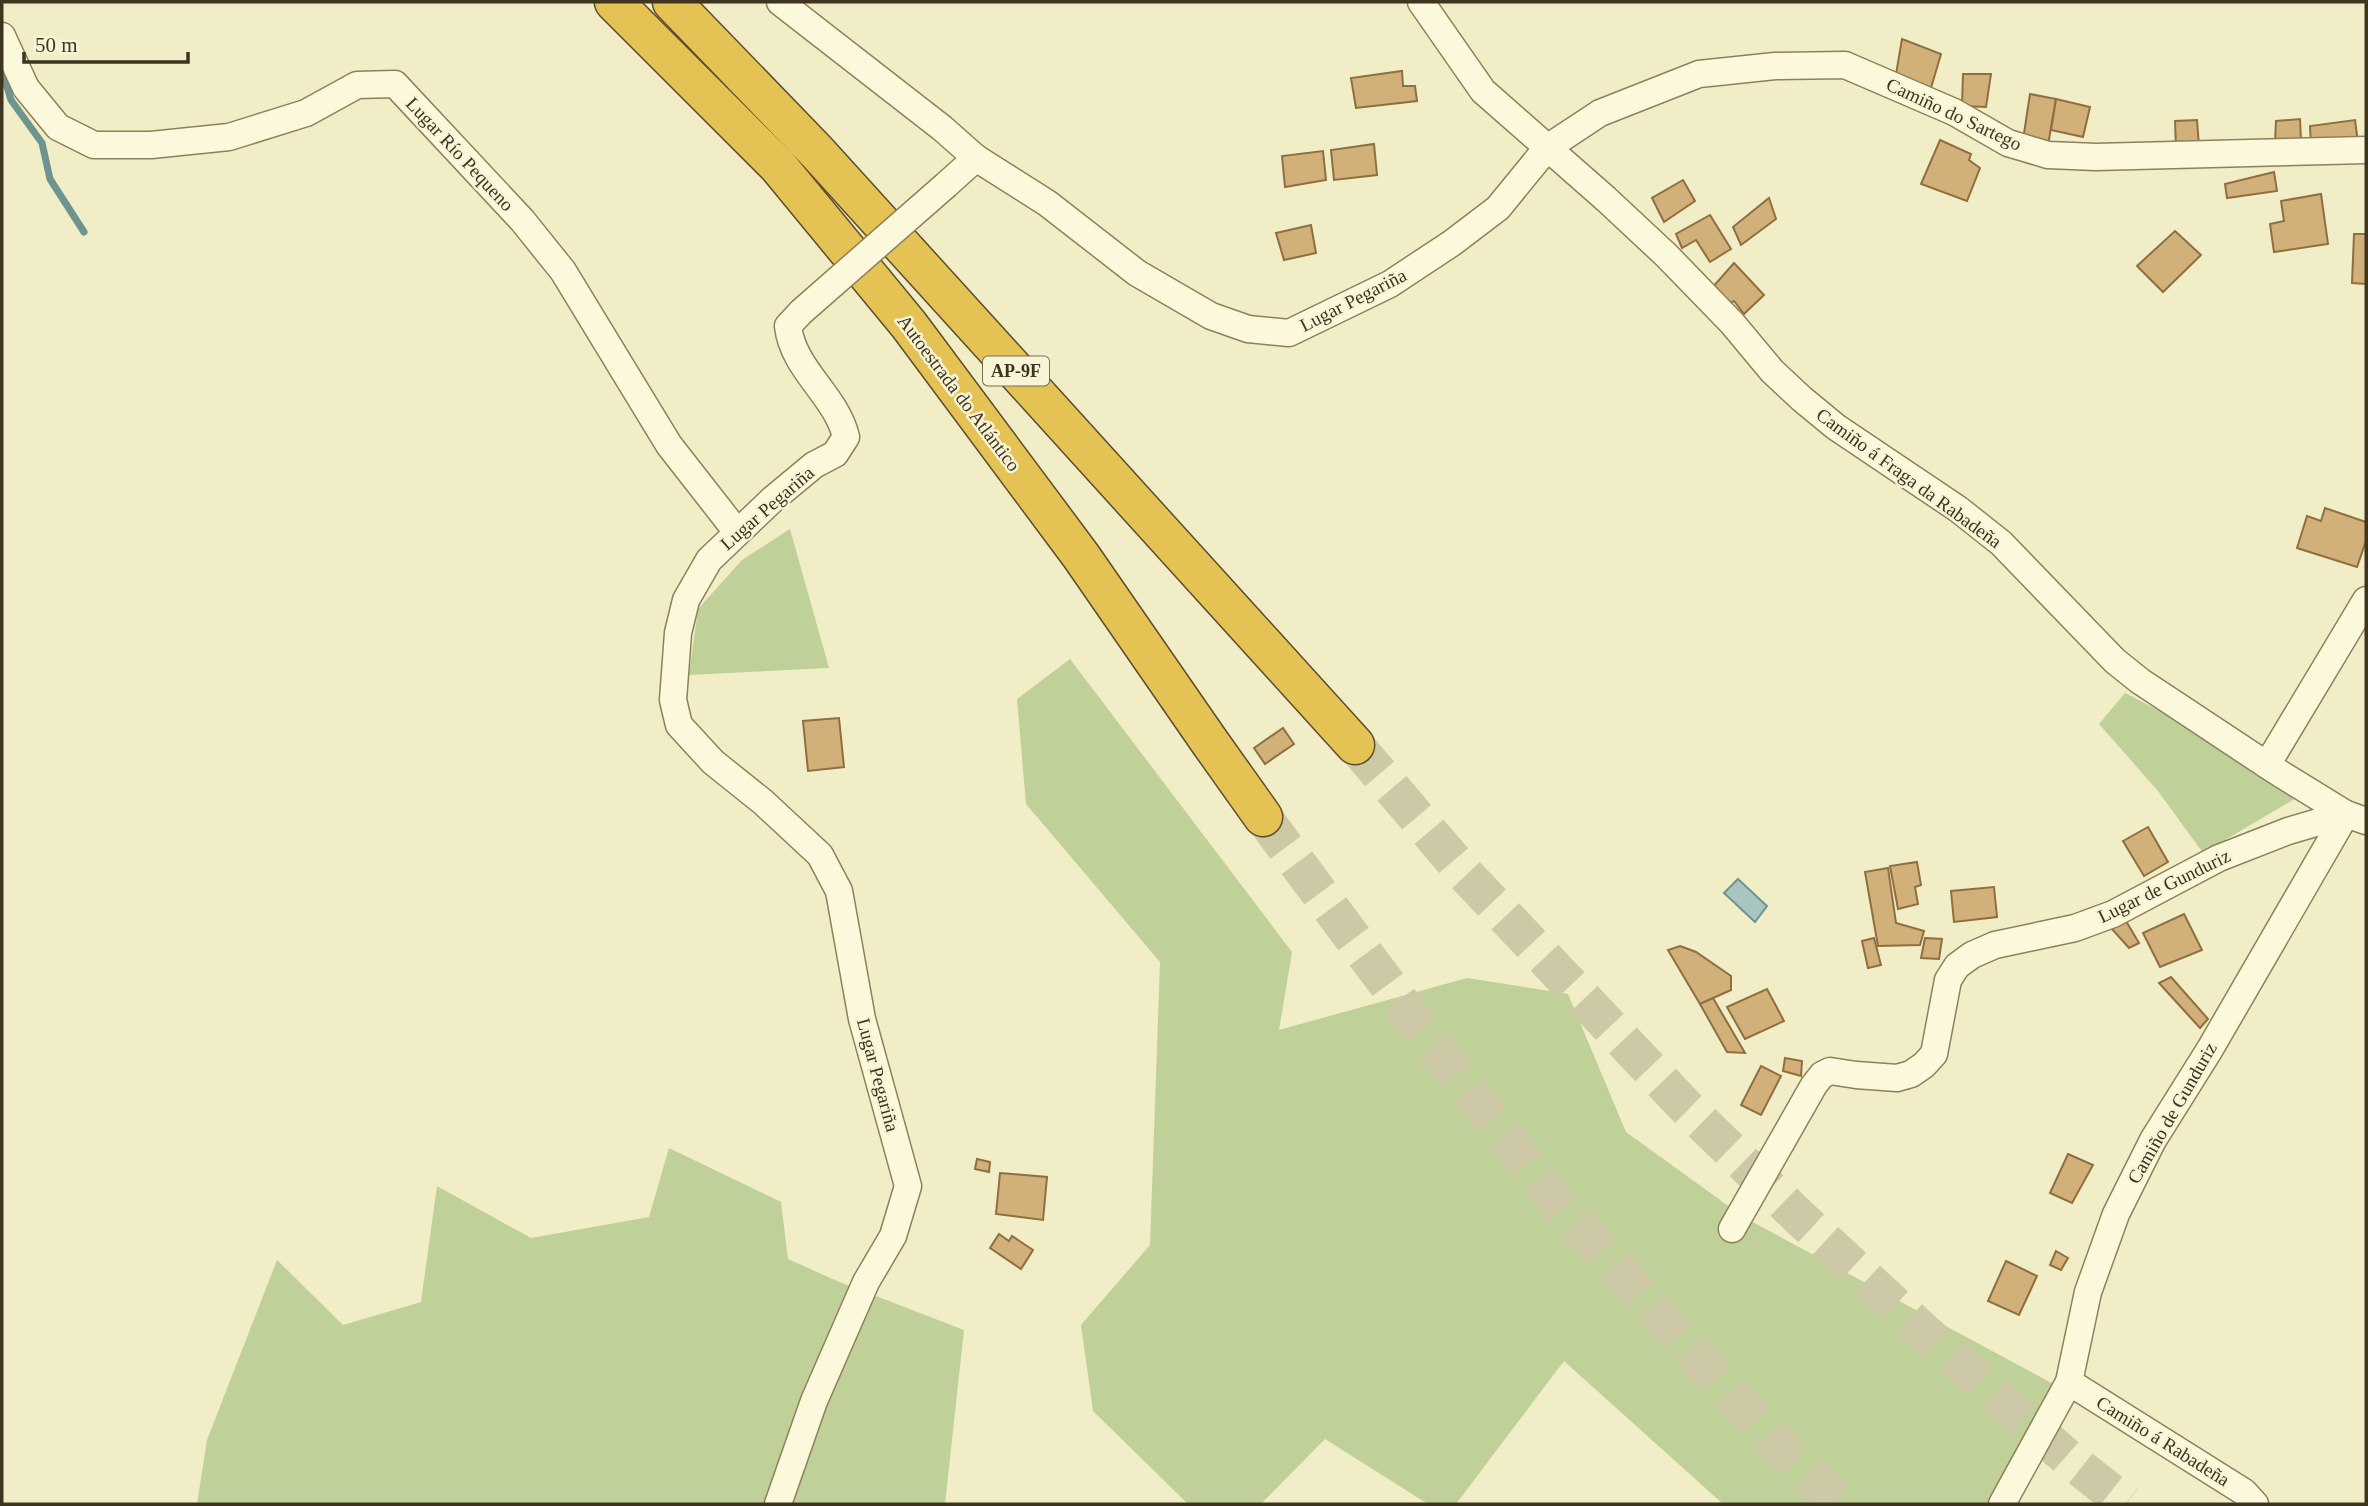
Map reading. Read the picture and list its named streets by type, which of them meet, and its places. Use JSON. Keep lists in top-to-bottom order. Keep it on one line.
{"streets":{"highway":["AP-9F","Autoestrada do Atlántico"],"street":["Camiño do Sartego","Lugar Río Pequeno","Lugar Pegariña","Camiño á Fraga da Rabadeña","Lugar de Gunduriz","Camiño de Gunduriz","Camiño á Rabadeña"]},"crossings":[["Camiño do Sartego","Lugar Pegariña"],["Camiño do Sartego","Camiño á Fraga da Rabadeña"],["Lugar Río Pequeno","Lugar Pegariña"],["Lugar Pegariña","Camiño á Fraga da Rabadeña"],["Camiño á Fraga da Rabadeña","Lugar de Gunduriz"],["Camiño á Fraga da Rabadeña","Camiño de Gunduriz"],["Lugar de Gunduriz","Camiño de Gunduriz"],["Camiño de Gunduriz","Camiño á Rabadeña"]],"scale_bar":"50 m"}
